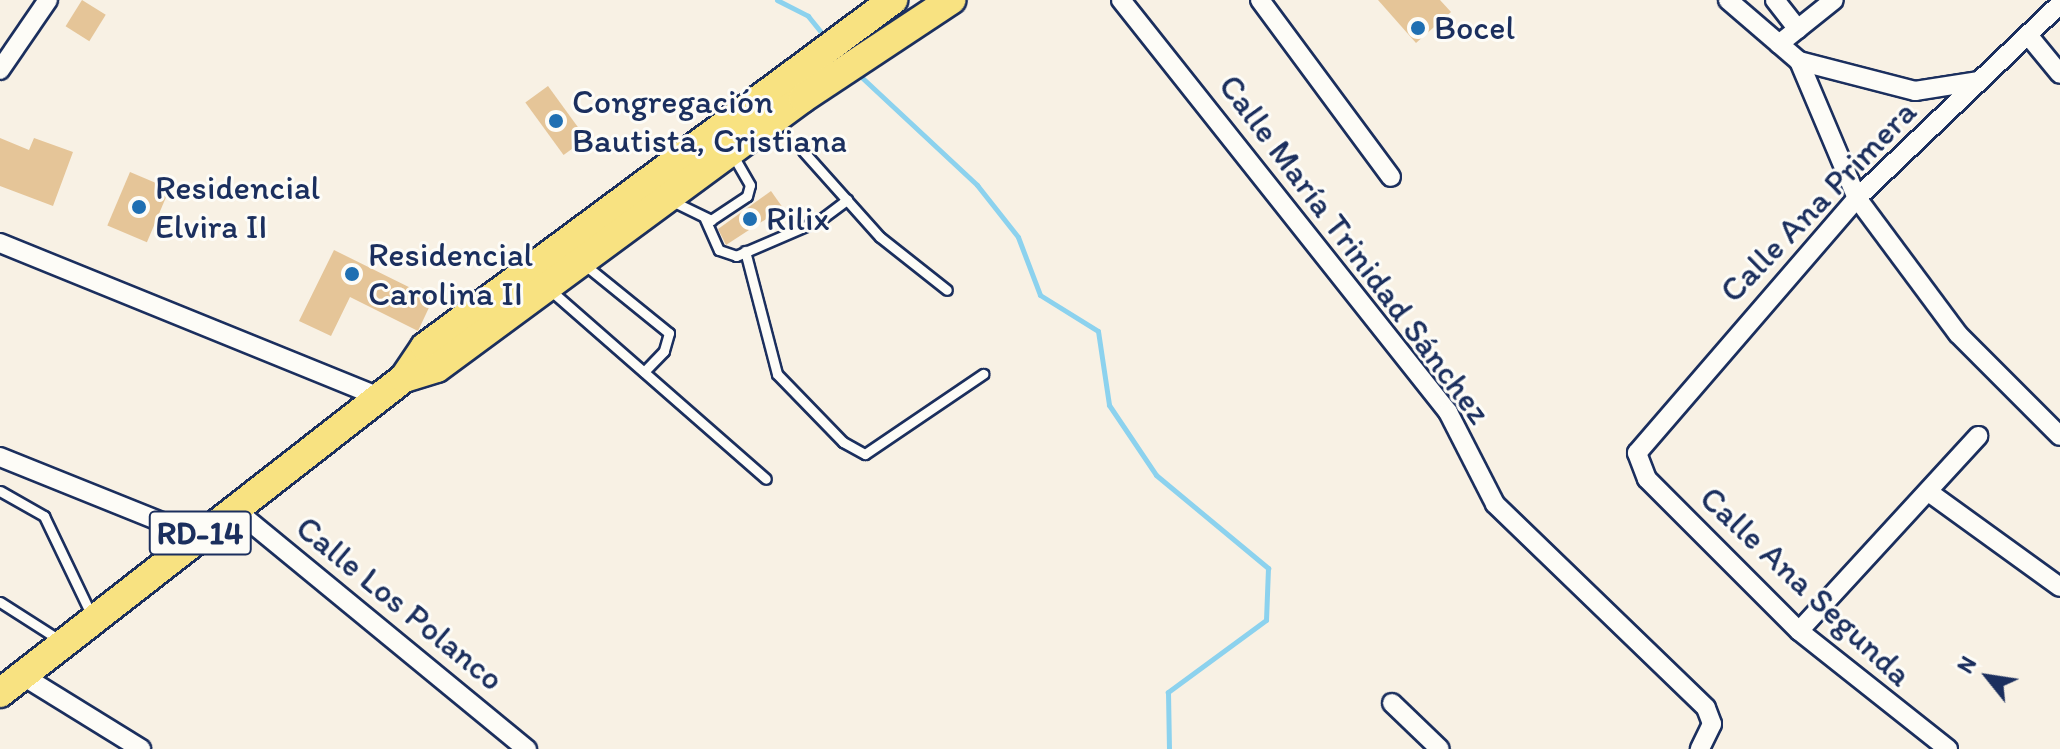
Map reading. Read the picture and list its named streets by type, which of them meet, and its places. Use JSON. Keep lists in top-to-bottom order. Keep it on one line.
{"streets":{"main road":["RD-14"],"street":["Calle Ana Primera","Calle María Trinidad Sánchez","Calle Ana Segunda","Calle Los Polanco"]},"crossings":[["Calle Ana Primera","Calle Ana Segunda"],["RD-14","Calle Los Polanco"]],"places":["Bocel","Congregación Bautista, Cristiana","Residencial Elvira II","Rilix","Residencial Carolina II"],"north":"top left"}
